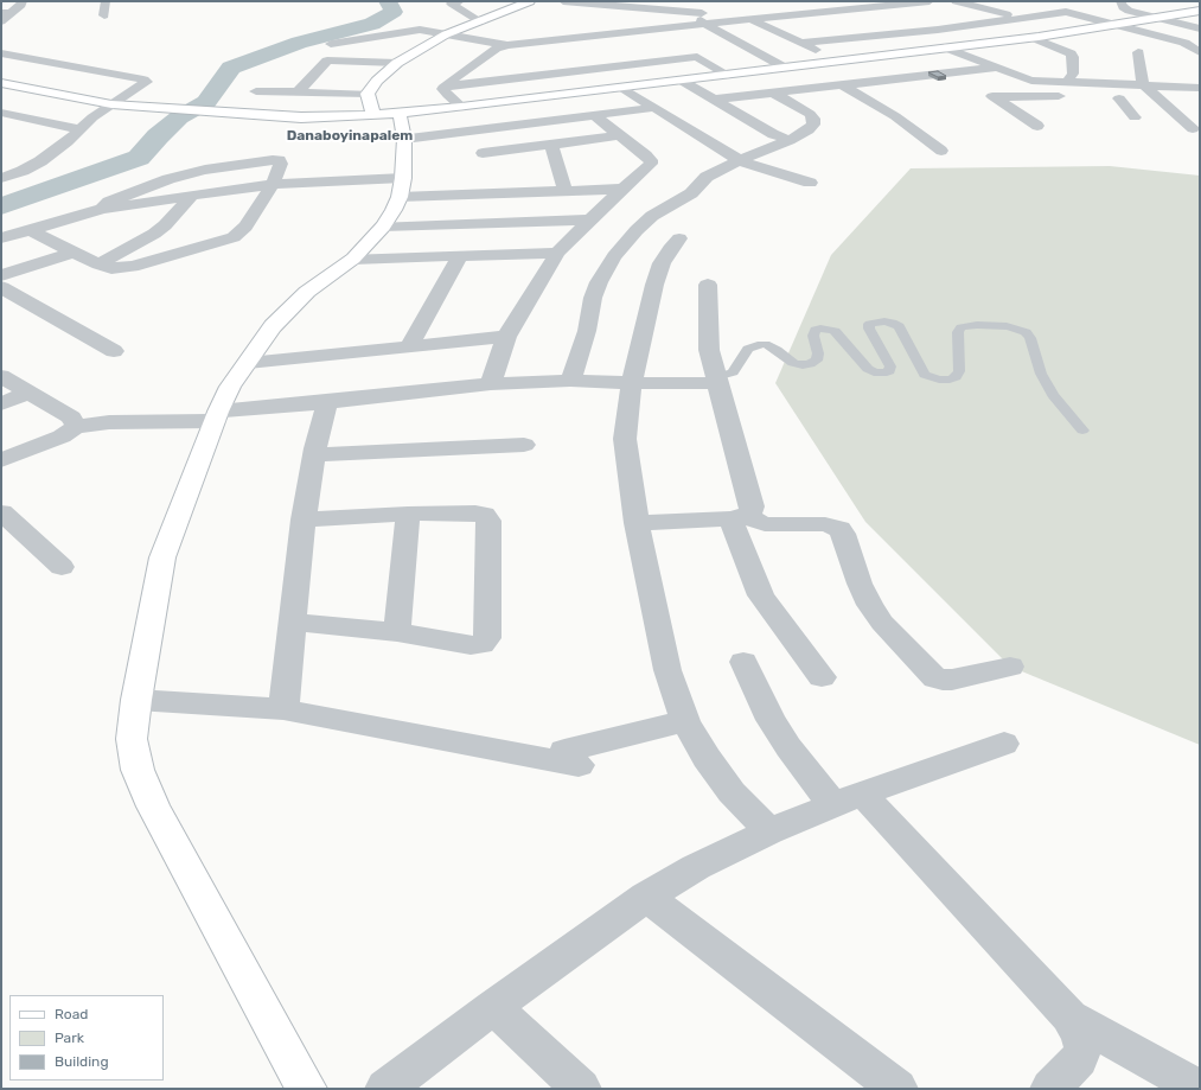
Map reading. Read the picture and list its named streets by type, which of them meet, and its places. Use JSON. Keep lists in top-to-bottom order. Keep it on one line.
{"districts":["Danaboyinapalem"],"legend":["Road","Park","Building"]}
